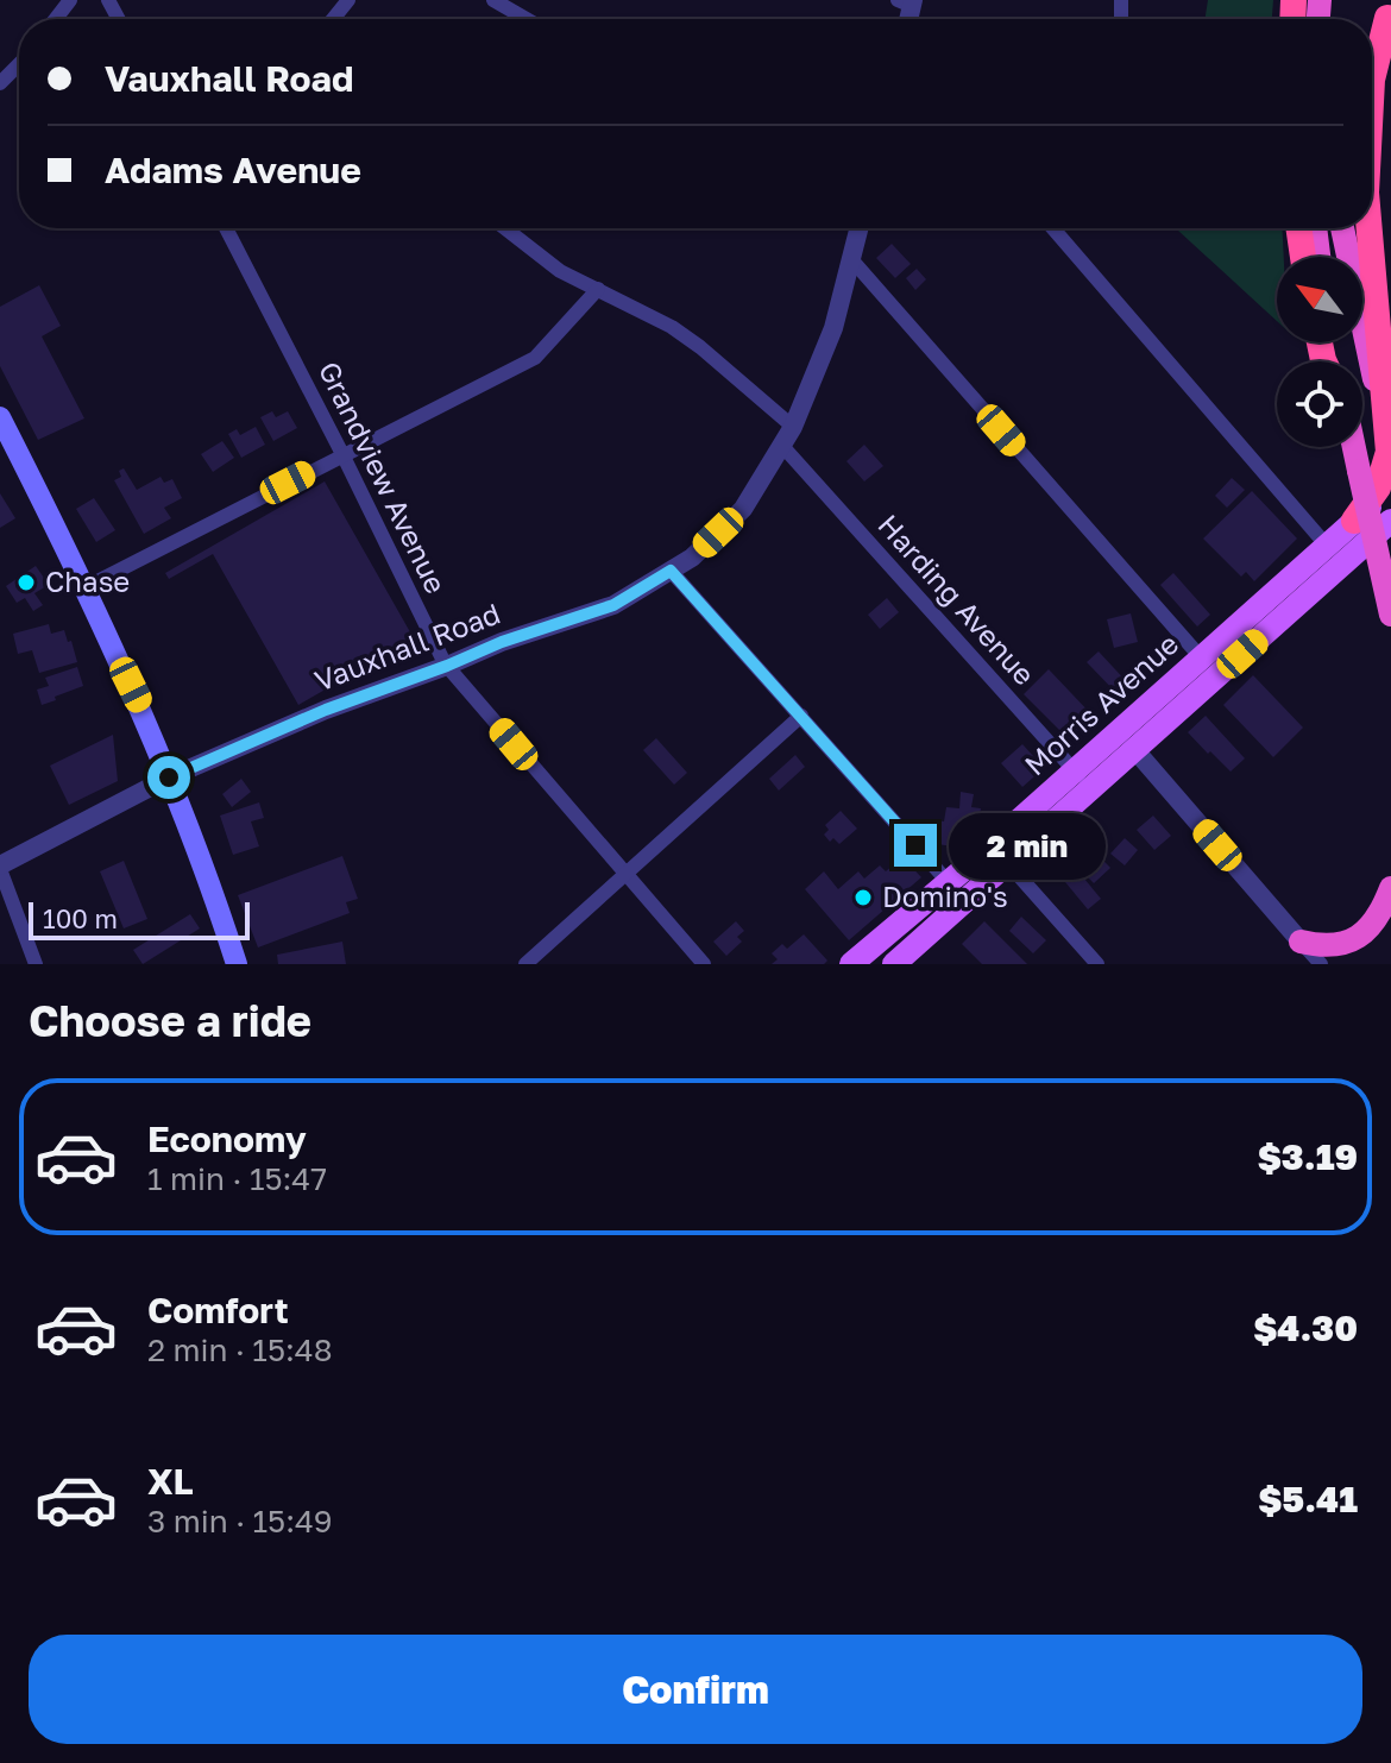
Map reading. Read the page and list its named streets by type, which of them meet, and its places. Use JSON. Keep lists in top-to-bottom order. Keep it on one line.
{"streets":{"main road":["Morris Avenue"],"street":["Grandview Avenue","Harding Avenue","Vauxhall Road"]},"crossings":[["Grandview Avenue","Vauxhall Road"],["Harding Avenue","Vauxhall Road"],["Harding Avenue","Morris Avenue"]],"places":["Chase","Domino's"],"scale_bar":"100 m","north":"top left","page":{"banner":["Vauxhall Road","Adams Avenue"],"bubble":"2 min","scale":"100 m","heading":"Choose a ride","list":[{"name":"Economy","note":"1 min · 15:47","value":"$3.19"},{"name":"Comfort","note":"2 min · 15:48","value":"$4.30"},{"name":"XL","note":"3 min · 15:49","value":"$5.41"}],"buttons":"Confirm"}}
